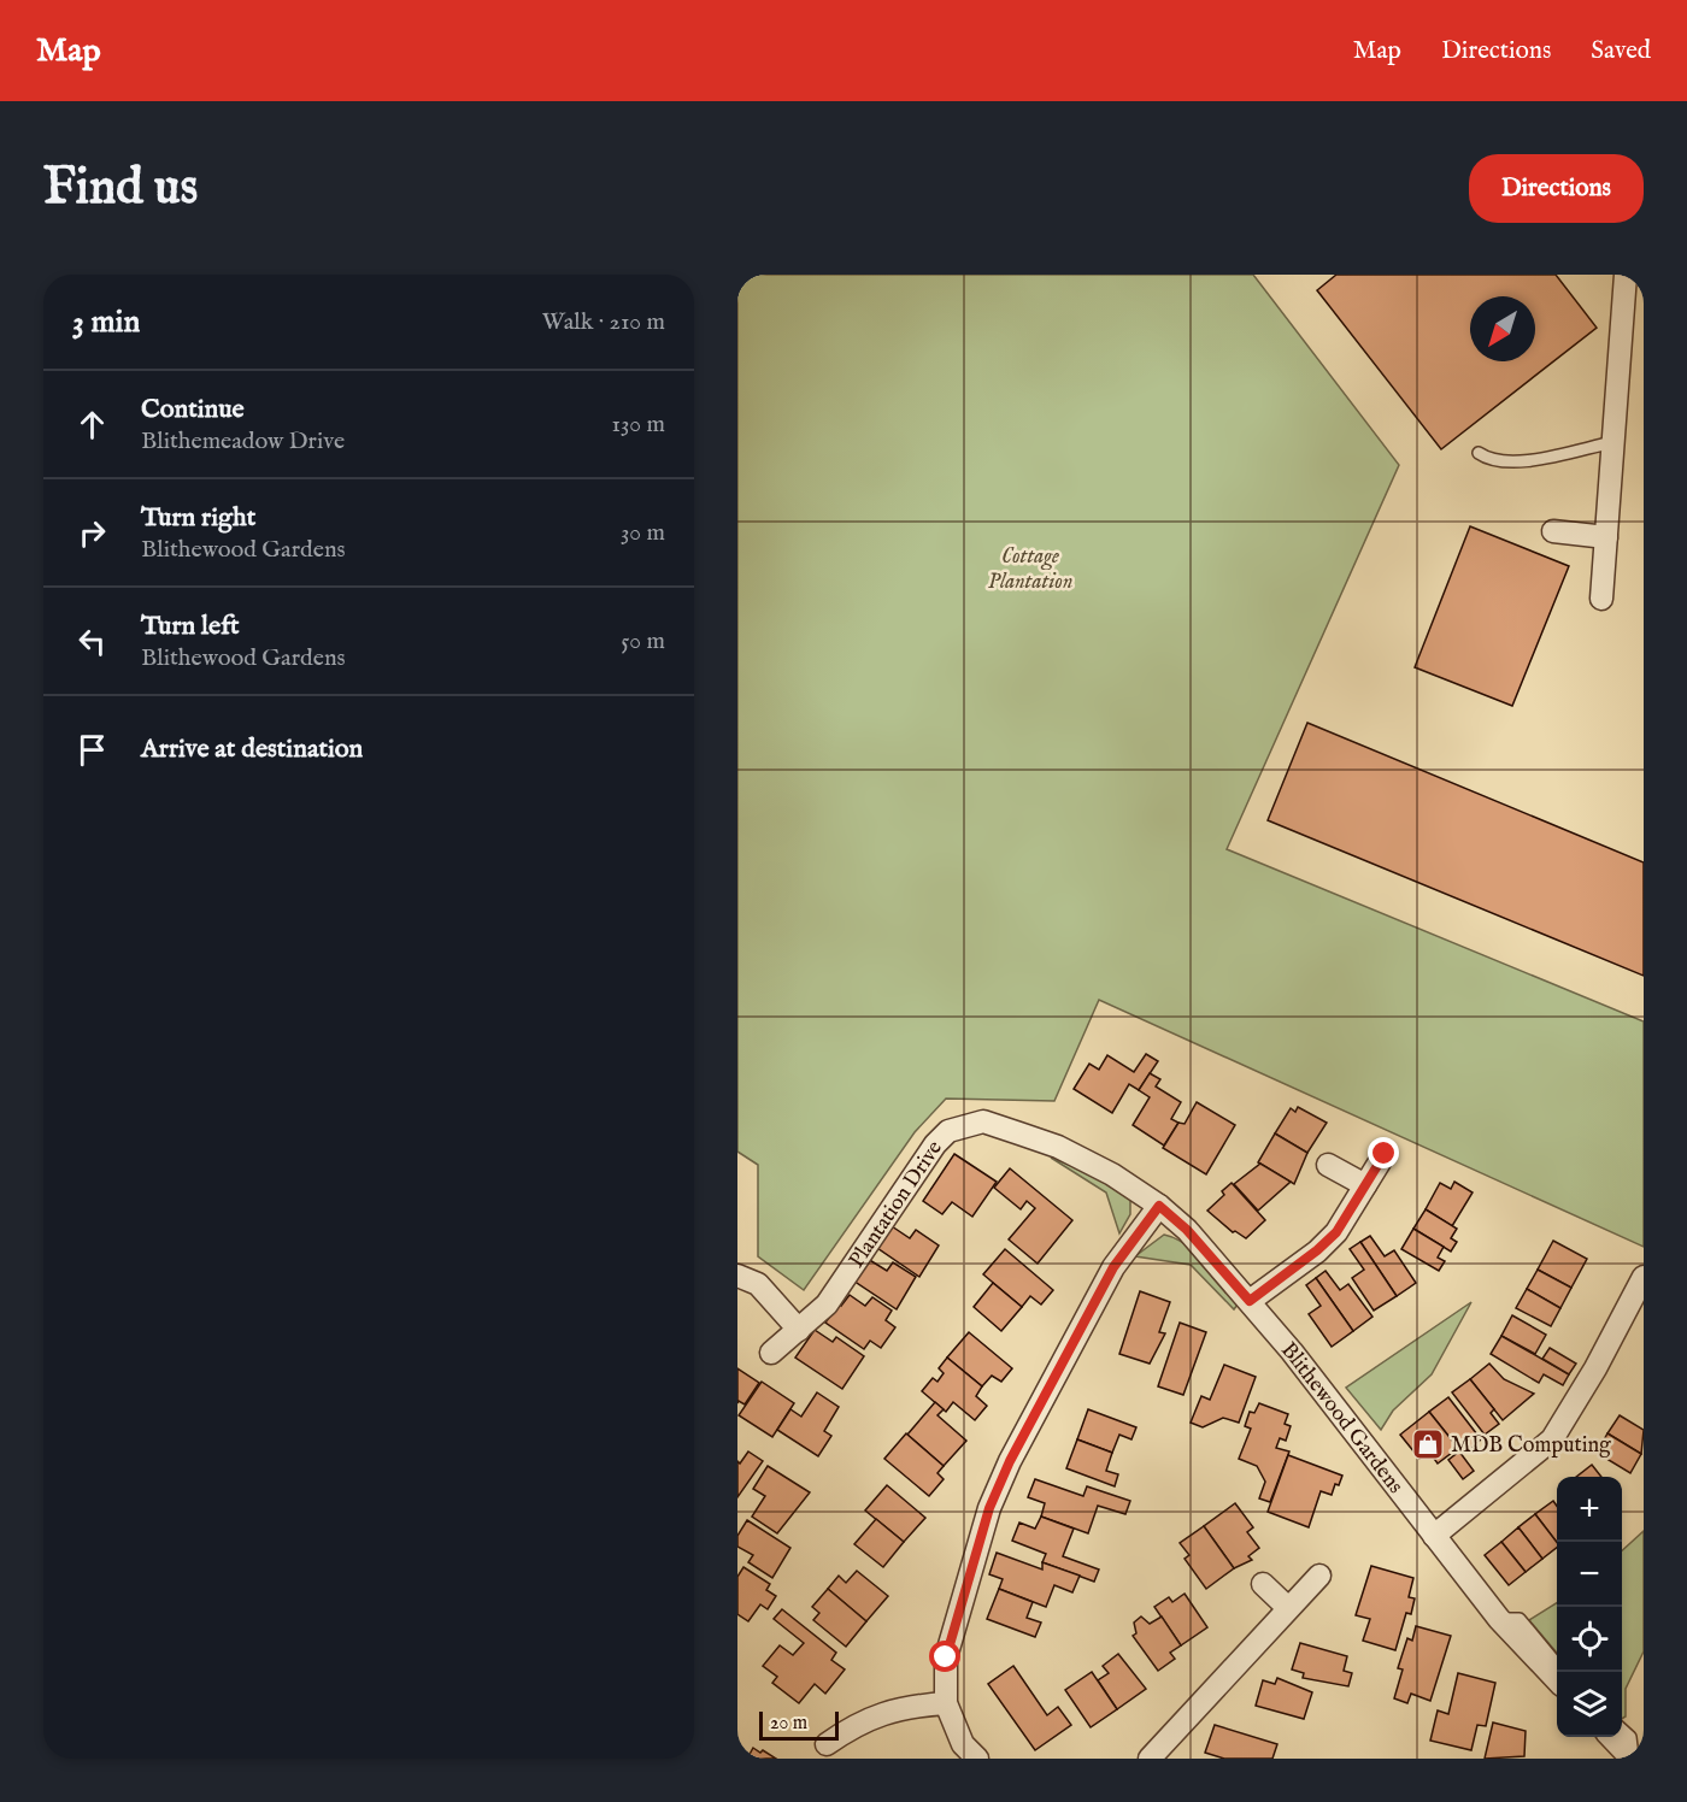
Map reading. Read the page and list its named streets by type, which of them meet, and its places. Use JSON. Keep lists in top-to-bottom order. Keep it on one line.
{"streets":{"street":["Plantation Drive","Blithewood Gardens"]},"crossings":[["Plantation Drive","Blithewood Gardens"]],"parks":["Cottage Plantation"],"places":{"shop":["MDB Computing"]},"scale_bar":"20 m","north":"bottom left","page":{"header":"Map","nav":["Map","Directions","Saved"],"buttons":"Directions","title":"Find us","heading":["3 min","Walk · 210 m"],"list":[["Continue","Blithemeadow Drive","130 m"],["Turn right","Blithewood Gardens","30 m"],["Turn left","Blithewood Gardens","50 m"],"Arrive at destination"],"map_buttons":["+","−"],"scale":"20 m"}}
